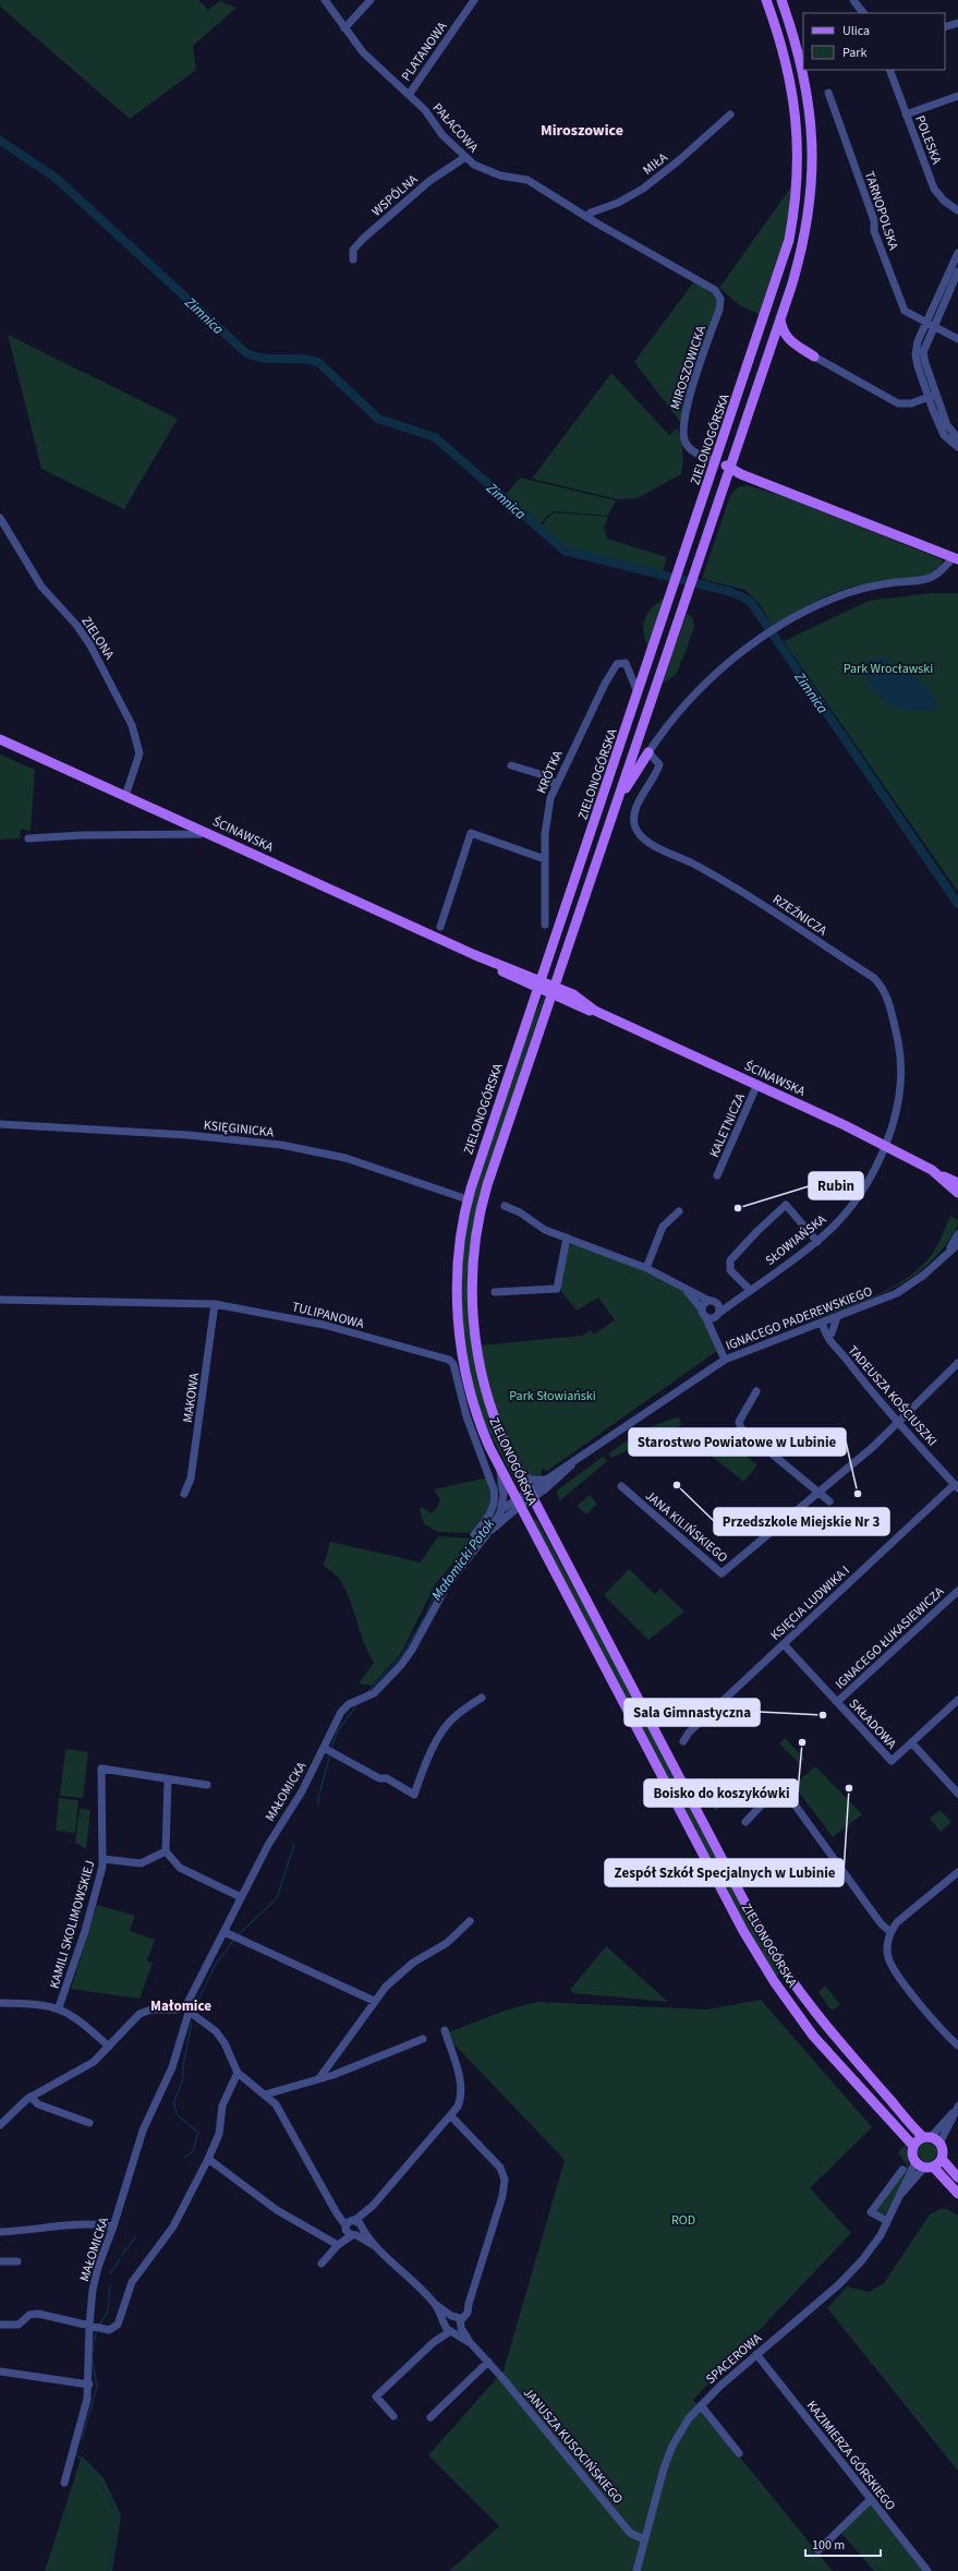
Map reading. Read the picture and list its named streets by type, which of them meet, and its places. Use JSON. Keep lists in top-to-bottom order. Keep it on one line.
{"streets":{"main road":["ZIELONOGÓRSKA","ŚCINAWSKA"],"street":["PLATANOWA","PAŁACOWA","POLESKA","MIŁA","WSPÓLNA","TARNOPOLSKA","MIROSZOWICKA","ZIELONA","KRÓTKA","RZEŹNICZA","KALETNICZA","KSIĘGINICKA","SŁOWIAŃSKA","TULIPANOWA","IGNACEGO PADEREWSKIEGO","TADEUSZA KOŚCIUSZKI","MAKOWA","JANA KILIŃSKIEGO","KSIĘCIA LUDWIKA I","IGNACEGO ŁUKASIEWICZA","SKŁADOWA","MAŁOMICKA","KAMILI SKOLIMOWSKIEJ","SPACEROWA","JANUSZA KUSOCIŃSKIEGO","KAZIMIERZA GÓRSKIEGO"]},"crossings":[["PLATANOWA","PAŁACOWA"],["PAŁACOWA","MIŁA"],["PAŁACOWA","WSPÓLNA"],["PAŁACOWA","MIROSZOWICKA"],["MIROSZOWICKA","ZIELONOGÓRSKA"],["ZIELONOGÓRSKA","KRÓTKA"],["ZIELONOGÓRSKA","ŚCINAWSKA"],["ZIELONOGÓRSKA","KSIĘGINICKA"],["ZIELONOGÓRSKA","MAŁOMICKA"],["ZIELONA","ŚCINAWSKA"],["ŚCINAWSKA","RZEŹNICZA"],["ŚCINAWSKA","KALETNICZA"],["ŚCINAWSKA","SŁOWIAŃSKA"],["RZEŹNICZA","SŁOWIAŃSKA"],["TULIPANOWA","MAKOWA"],["TULIPANOWA","MAŁOMICKA"],["IGNACEGO PADEREWSKIEGO","TADEUSZA KOŚCIUSZKI"],["TADEUSZA KOŚCIUSZKI","JANA KILIŃSKIEGO"],["TADEUSZA KOŚCIUSZKI","KSIĘCIA LUDWIKA I"],["KSIĘCIA LUDWIKA I","SKŁADOWA"],["IGNACEGO ŁUKASIEWICZA","SKŁADOWA"],["SPACEROWA","JANUSZA KUSOCIŃSKIEGO"],["SPACEROWA","KAZIMIERZA GÓRSKIEGO"]],"districts":["Miroszowice","Małomice"],"water":["Zimnica","Małomicki Potok"],"parks":["Park Wrocławski","Park Słowiański","ROD"],"places":["Rubin","Przedszkole Miejskie Nr 3","Starostwo Powiatowe w Lubinie","Sala Gimnastyczna","Boisko do koszykówki","Zespół Szkół Specjalnych w Lubinie"],"legend":["Ulica","Park"],"scale_bar":"100 m"}
